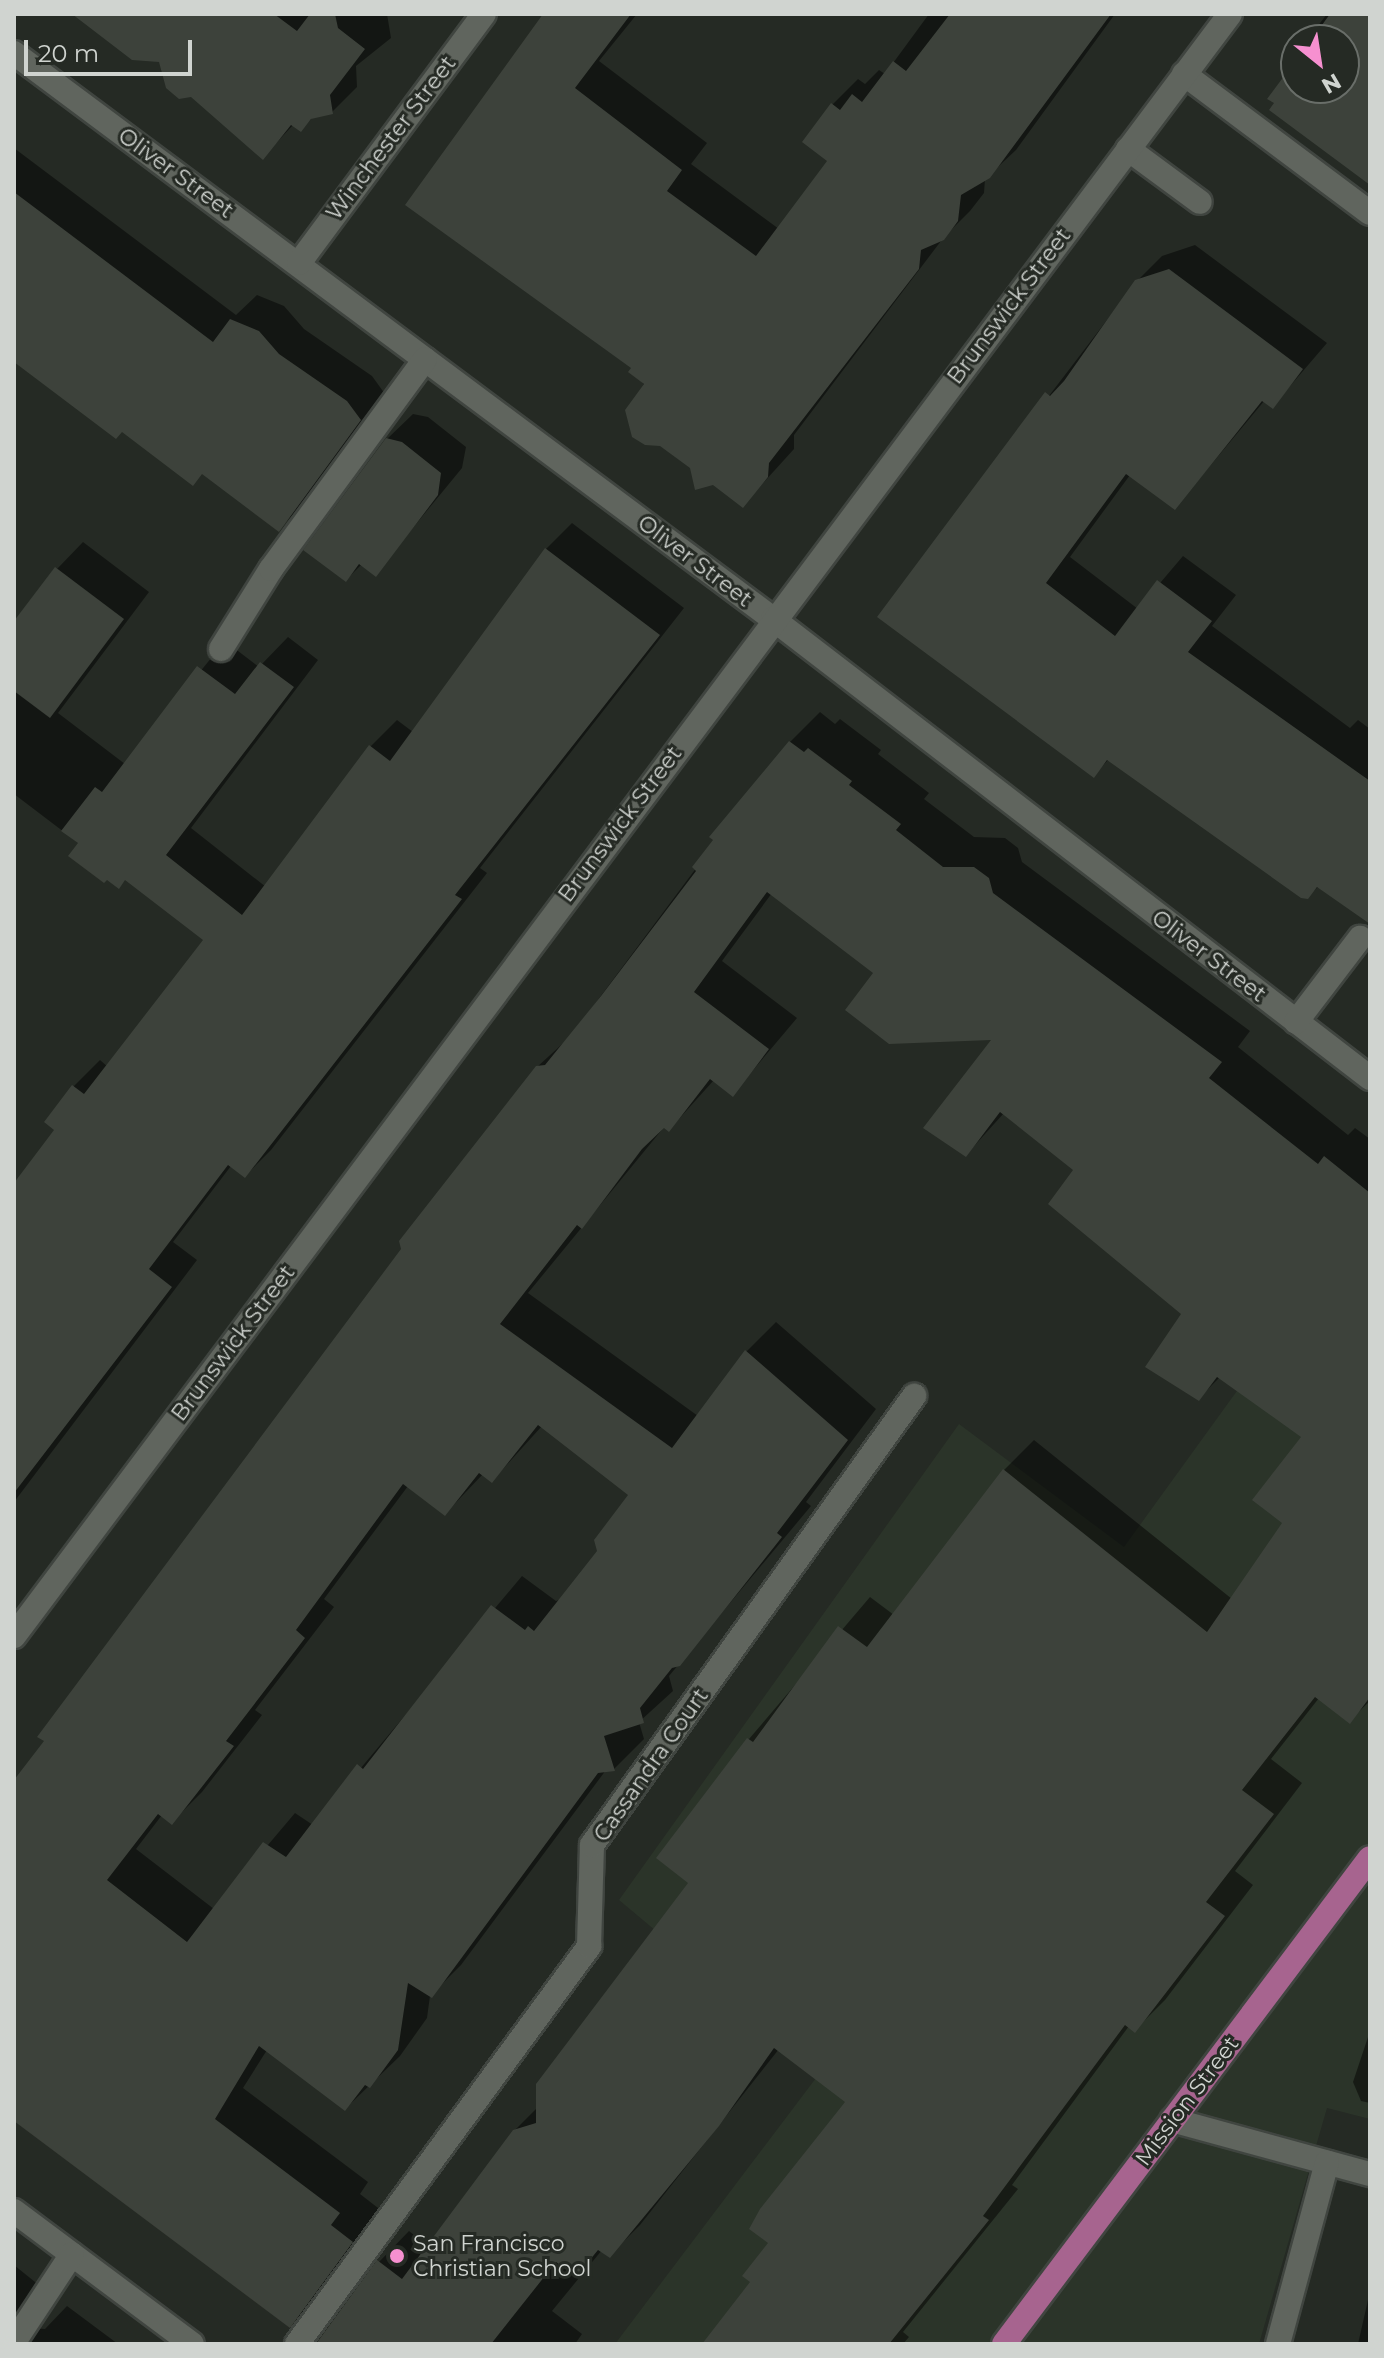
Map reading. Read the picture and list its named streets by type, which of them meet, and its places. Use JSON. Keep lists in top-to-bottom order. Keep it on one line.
{"streets":{"main road":["Mission Street"],"street":["Winchester Street","Oliver Street","Brunswick Street","Cassandra Court"]},"crossings":[["Winchester Street","Oliver Street"],["Oliver Street","Brunswick Street"]],"places":["San Francisco Christian School"],"scale_bar":"20 m","north":"bottom right"}
